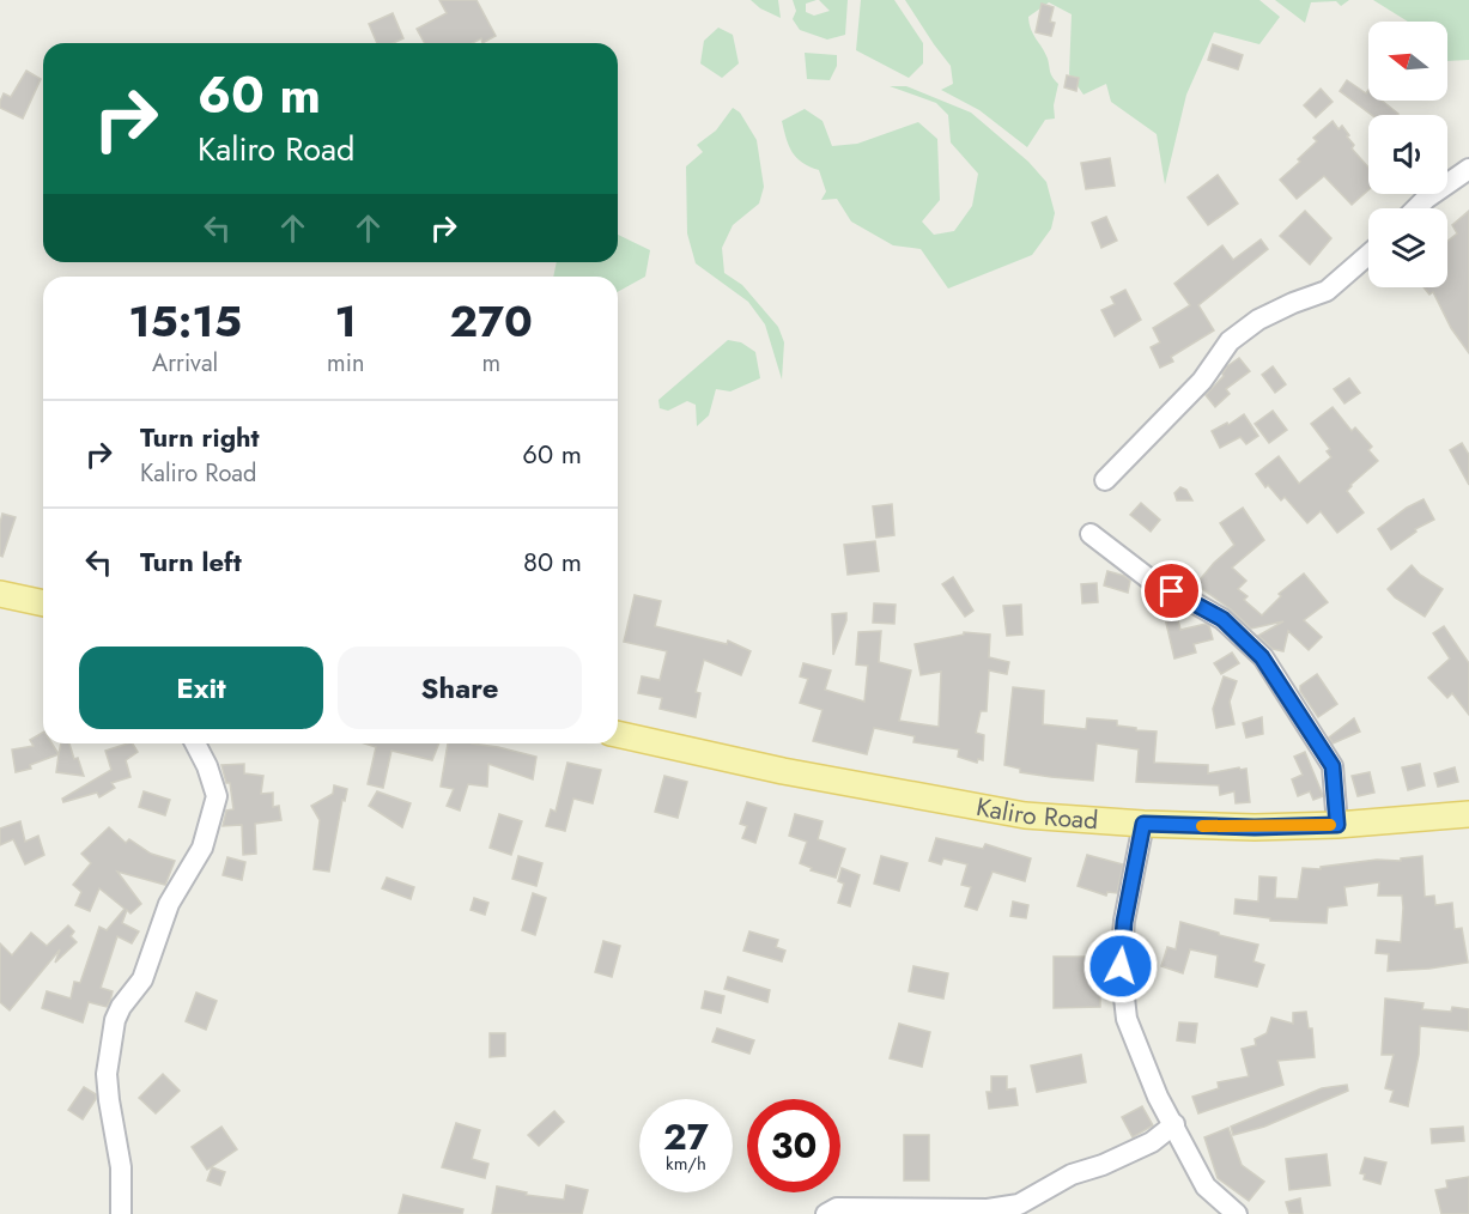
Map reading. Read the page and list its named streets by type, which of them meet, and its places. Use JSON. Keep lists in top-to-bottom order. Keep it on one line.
{"streets":{"main road":["Kaliro Road"]},"north":"left","page":{"turn":["60 m","Kaliro Road"],"eta":["15:15","Arrival","1","min","270","m"],"list":[{"name":"Turn right","note":"Kaliro Road","value":"60 m"},{"name":"Turn left","value":"80 m"}],"buttons":["Exit","Share"],"speed":"27 km/h","limit":"30"}}
